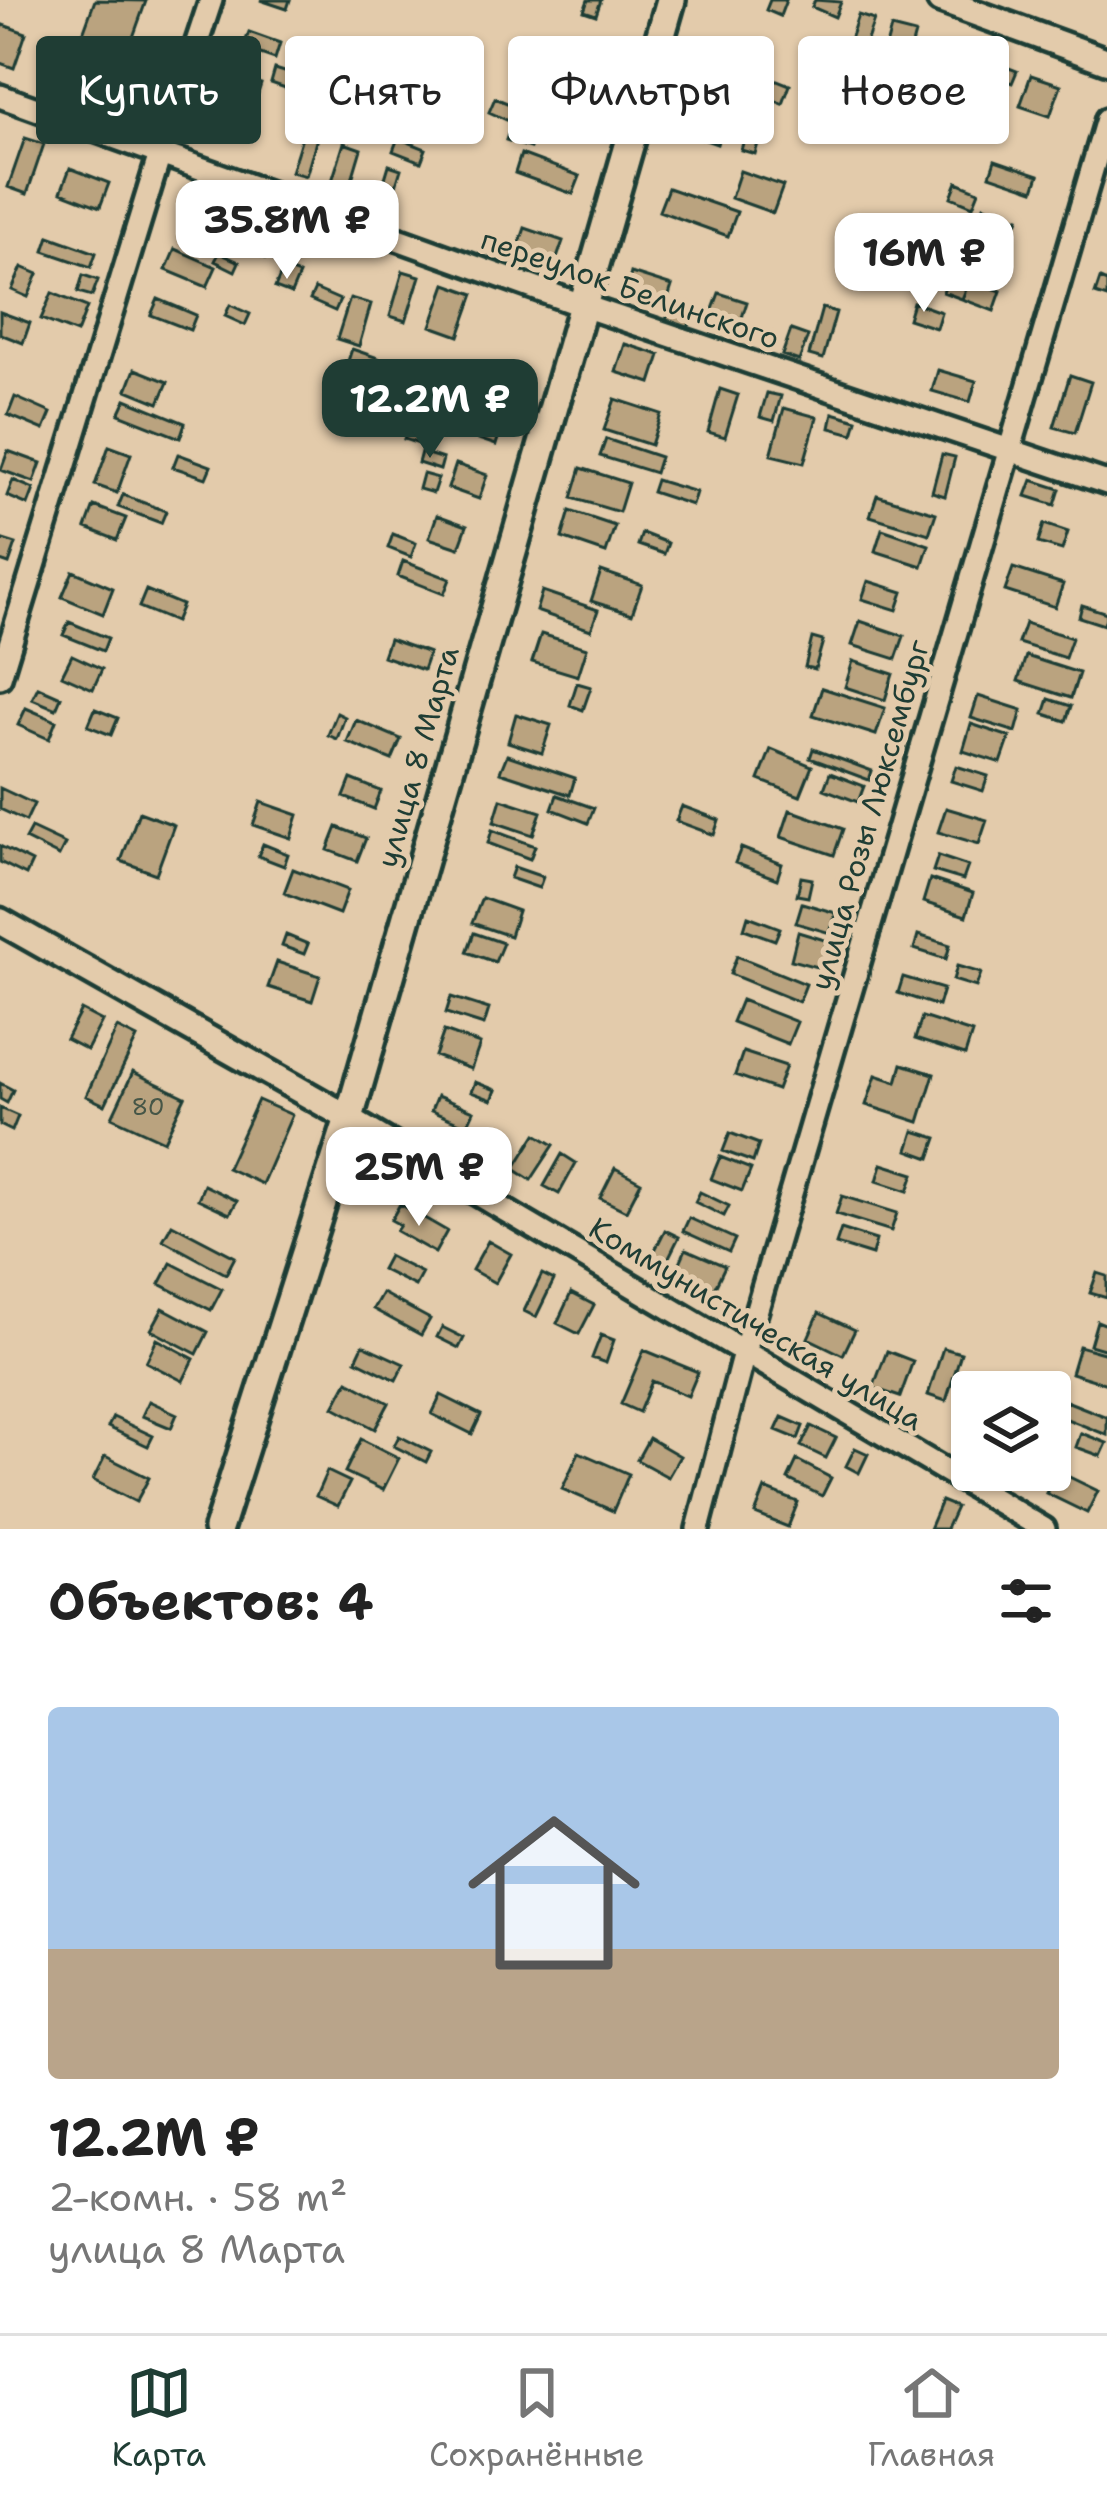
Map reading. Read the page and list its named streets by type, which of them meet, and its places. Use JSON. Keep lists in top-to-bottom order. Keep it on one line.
{"streets":{"main road":["улица 8 Марта"],"street":["переулок Белинского","улица Розы Люксембург","Коммунистическая улица"]},"crossings":[["переулок Белинского","улица 8 Марта"],["переулок Белинского","улица Розы Люксембург"],["улица 8 Марта","Коммунистическая улица"],["улица Розы Люксембург","Коммунистическая улица"]],"house_numbers":["80"],"page":{"chip":["Купить","Снять","Фильтры","Новое"],"price":["35.8M ₽","16M ₽","12.2M ₽","25M ₽"],"heading":"Объектов: 4","list":[{"name":"12.2M ₽","note":"2-комн. · 58 m² · улица 8 Марта"}],"tabs":["Карта","Сохранённые","Главная"]}}
